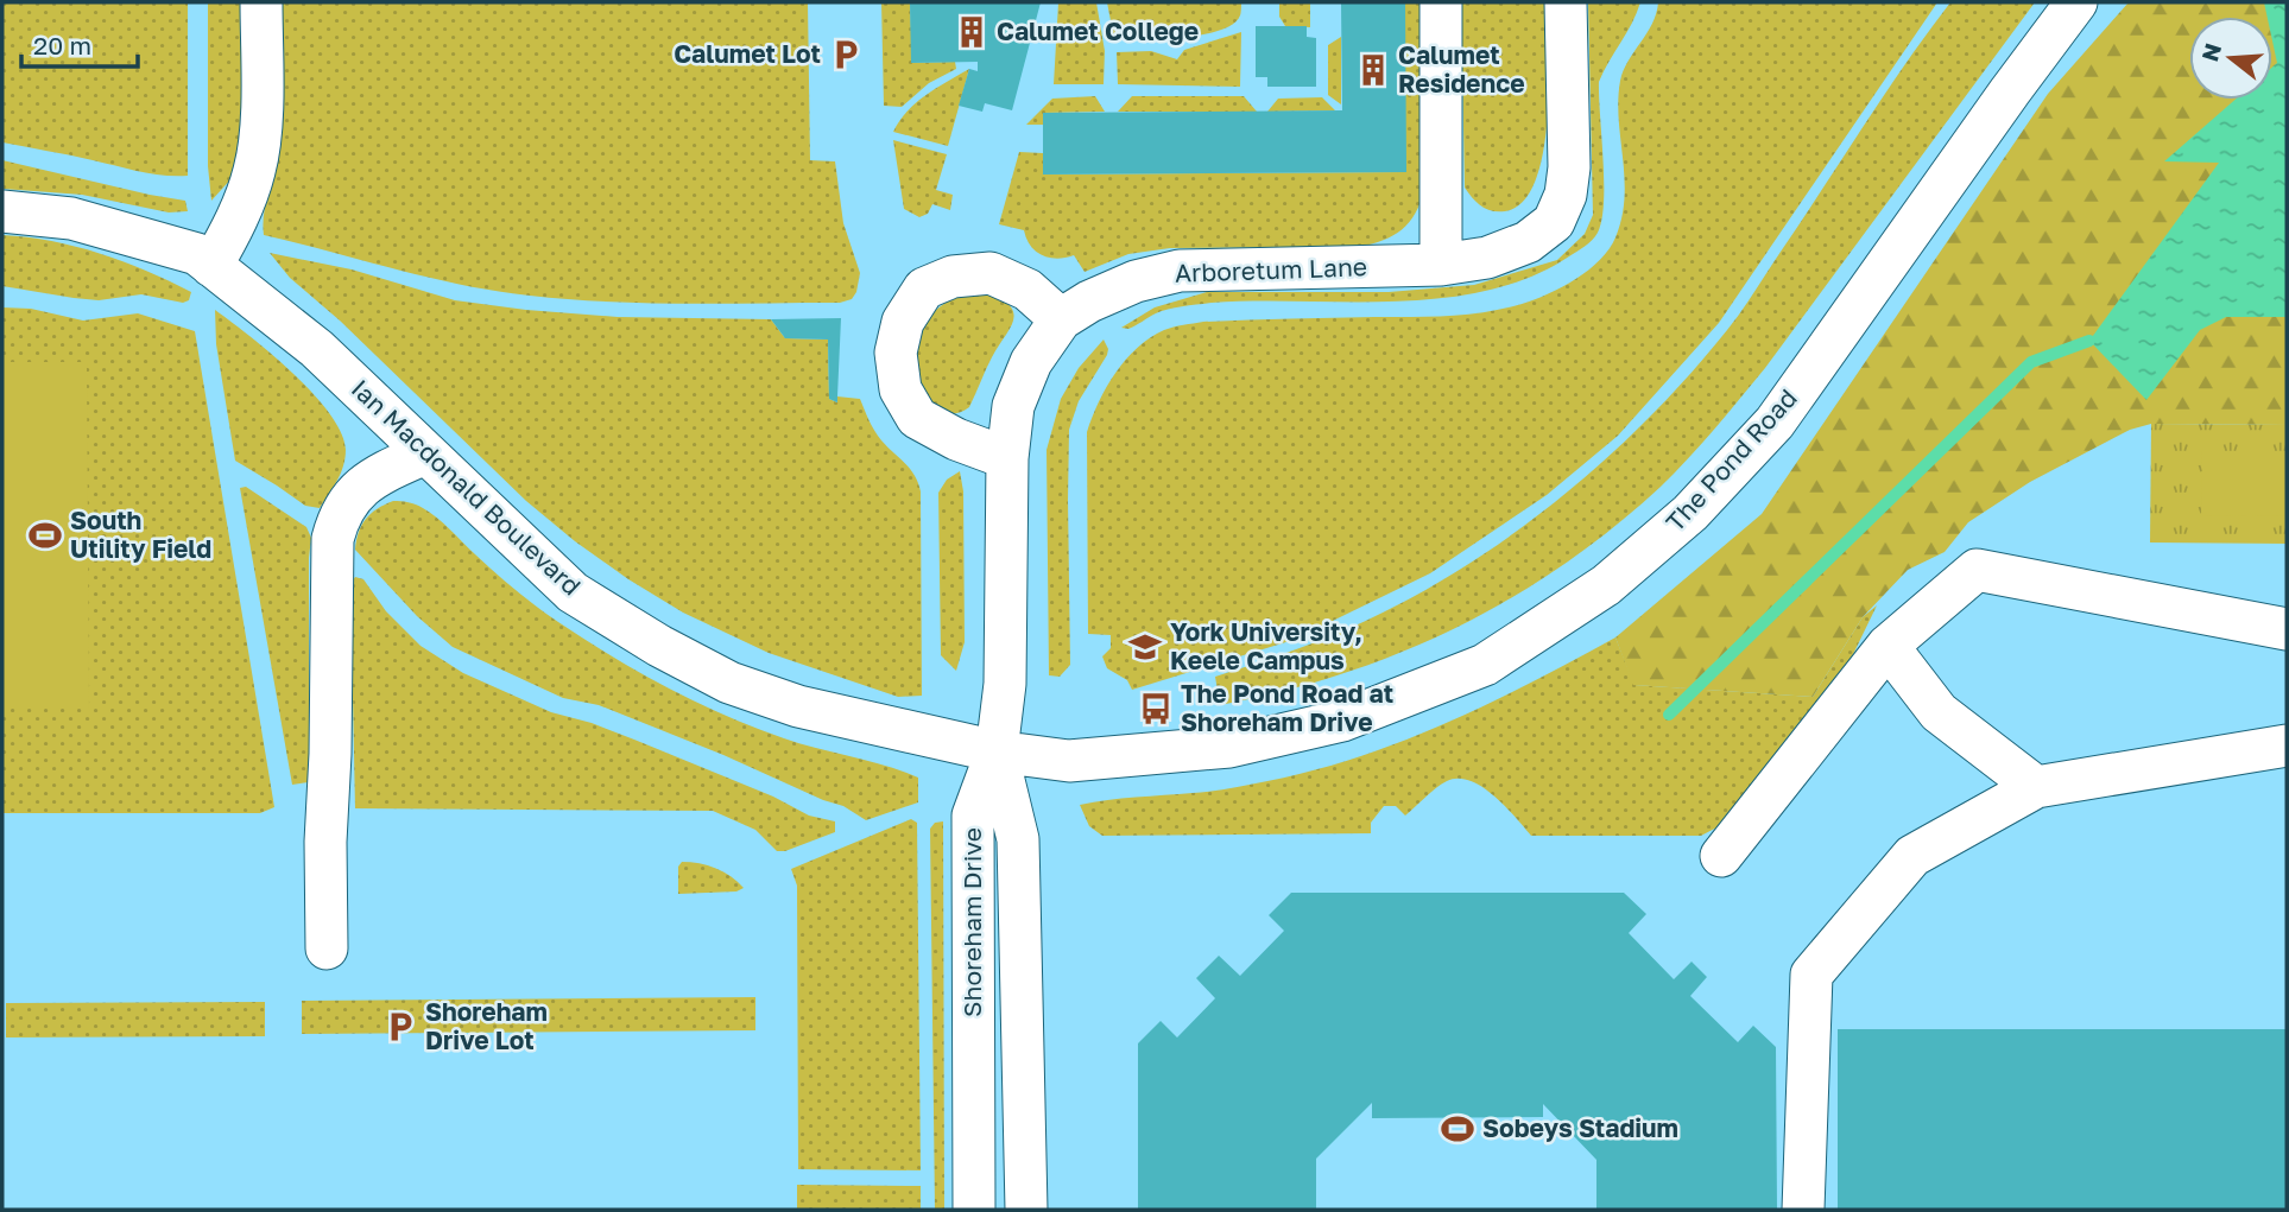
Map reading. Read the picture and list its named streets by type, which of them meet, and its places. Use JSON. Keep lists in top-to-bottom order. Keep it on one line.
{"streets":{"street":["Arboretum Lane","The Pond Road","Ian Macdonald Boulevard","Shoreham Drive"]},"crossings":[["Arboretum Lane","The Pond Road"],["Arboretum Lane","Ian Macdonald Boulevard"],["Arboretum Lane","Shoreham Drive"],["The Pond Road","Ian Macdonald Boulevard"],["The Pond Road","Shoreham Drive"],["Ian Macdonald Boulevard","Shoreham Drive"]],"places":{"building":["Calumet College","Calumet Residence"],"parking":["Calumet Lot","Shoreham Drive Lot"],"sports":["South Utility Field","Sobeys Stadium"],"school or university":["York University, Keele Campus"],"bus stop":["The Pond Road at Shoreham Drive"]},"scale_bar":"20 m","north":"left"}
